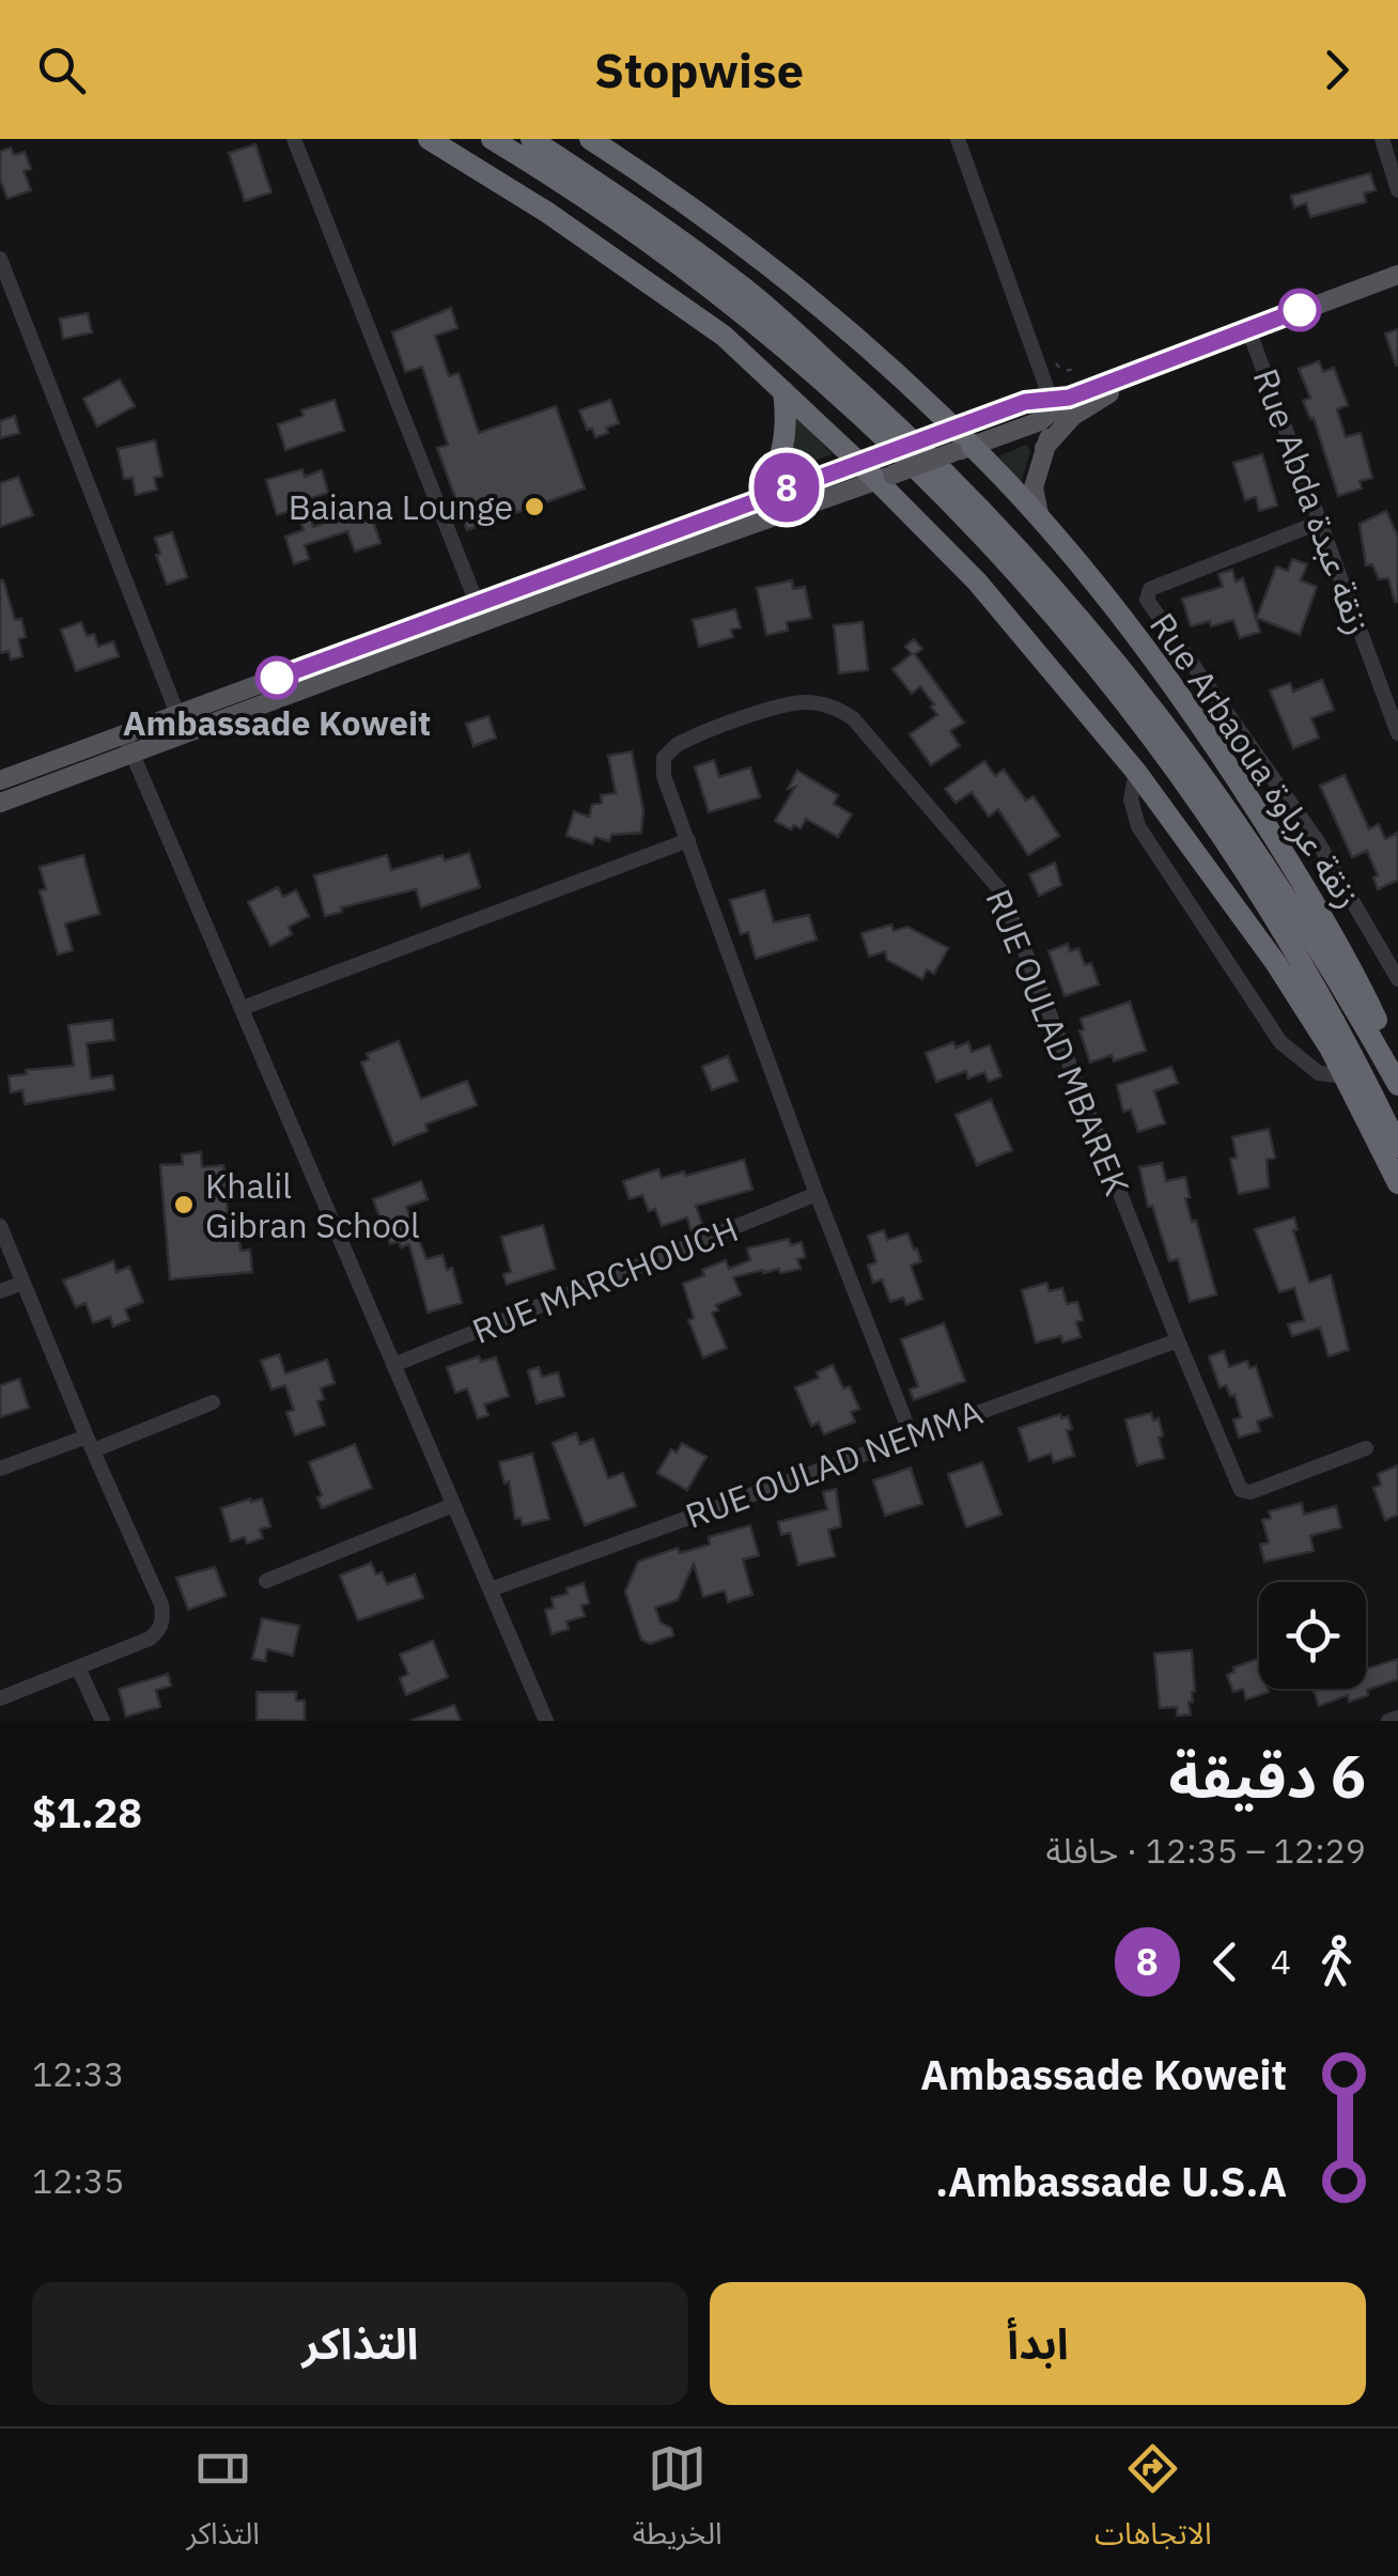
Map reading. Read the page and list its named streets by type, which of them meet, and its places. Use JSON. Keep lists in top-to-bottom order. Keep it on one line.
{"streets":{"street":["Rue Abda زنقة عبدة","Rue Arbaoua زنقة عرباوة","RUE OULAD MBAREK","RUE MARCHOUCH","RUE OULAD NEMMA"]},"crossings":[["Rue Abda زنقة عبدة","Rue Arbaoua زنقة عرباوة"],["RUE OULAD MBAREK","RUE MARCHOUCH"],["RUE OULAD MBAREK","RUE OULAD NEMMA"]],"places":["Baiana Lounge","Ambassade Koweit","Khalil Gibran School"],"lines":["bus line 8"],"page":{"header":"Stopwise","on_map":"8","heading":["6 دقيقة","12:29 – 12:35 · حافلة","$1.28"],"legs":["4","8"],"list":[{"name":"Ambassade Koweit","value":"12:33"},{"name":"Ambassade U.S.A.","value":"12:35"}],"buttons":["ابدأ","التذاكر"],"tabs":["الاتجاهات","الخريطة","التذاكر"]}}
